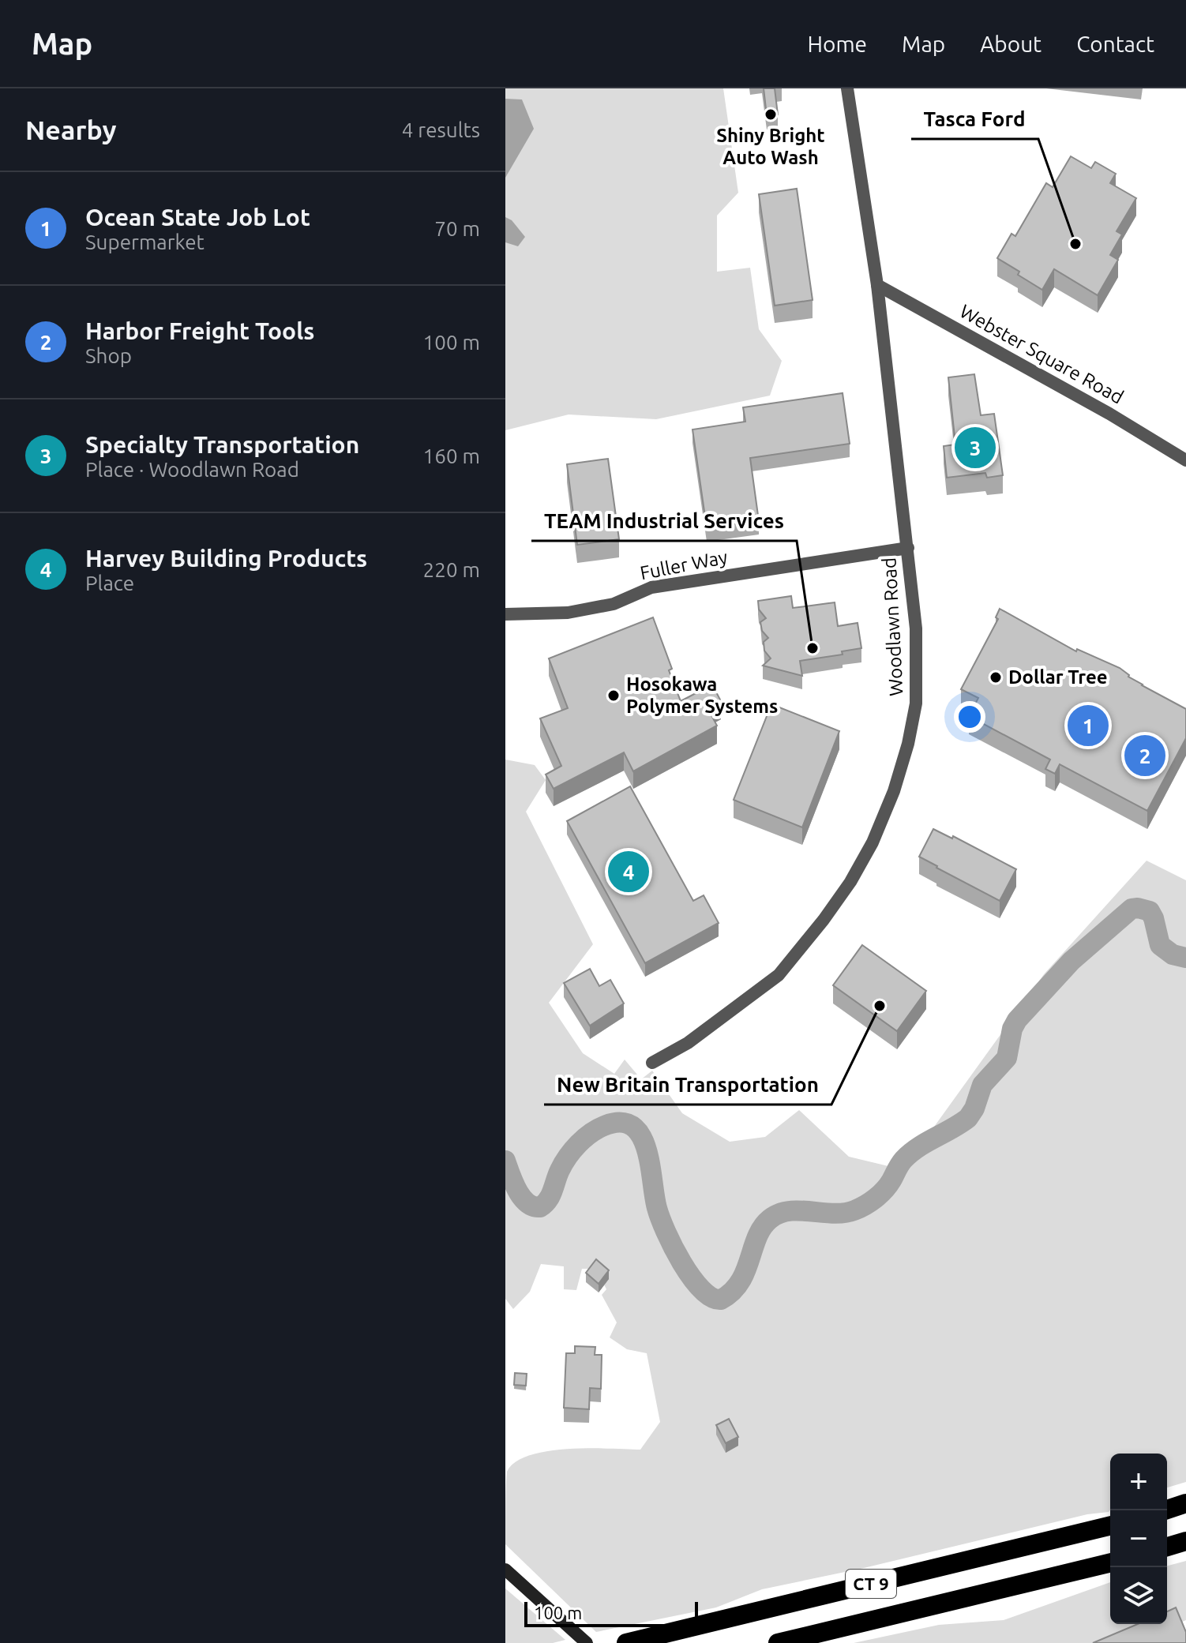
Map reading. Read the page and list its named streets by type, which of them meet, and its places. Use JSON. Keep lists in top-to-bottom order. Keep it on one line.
{"streets":{"highway":["CT 9"],"street":["Webster Square Road","Fuller Way","Woodlawn Road"]},"crossings":[["Webster Square Road","Woodlawn Road"],["Fuller Way","Woodlawn Road"]],"places":["Shiny Bright Auto Wash","Tasca Ford","TEAM Industrial Services","Dollar Tree","Hosokawa Polymer Systems","New Britain Transportation"],"scale_bar":"100 m","page":{"header":"Map","nav":["Home","Map","About","Contact"],"heading":["Nearby","4 results"],"list":[{"mark":"1","name":"Ocean State Job Lot","note":"Supermarket","value":"70 m"},{"mark":"2","name":"Harbor Freight Tools","note":"Shop","value":"100 m"},{"mark":"3","name":"Specialty Transportation","note":"Place · Woodlawn Road","value":"160 m"},{"mark":"4","name":"Harvey Building Products","note":"Place","value":"220 m"}],"pins":["3","1","2","4"],"map_buttons":["+","−"],"scale":"100 m"}}
